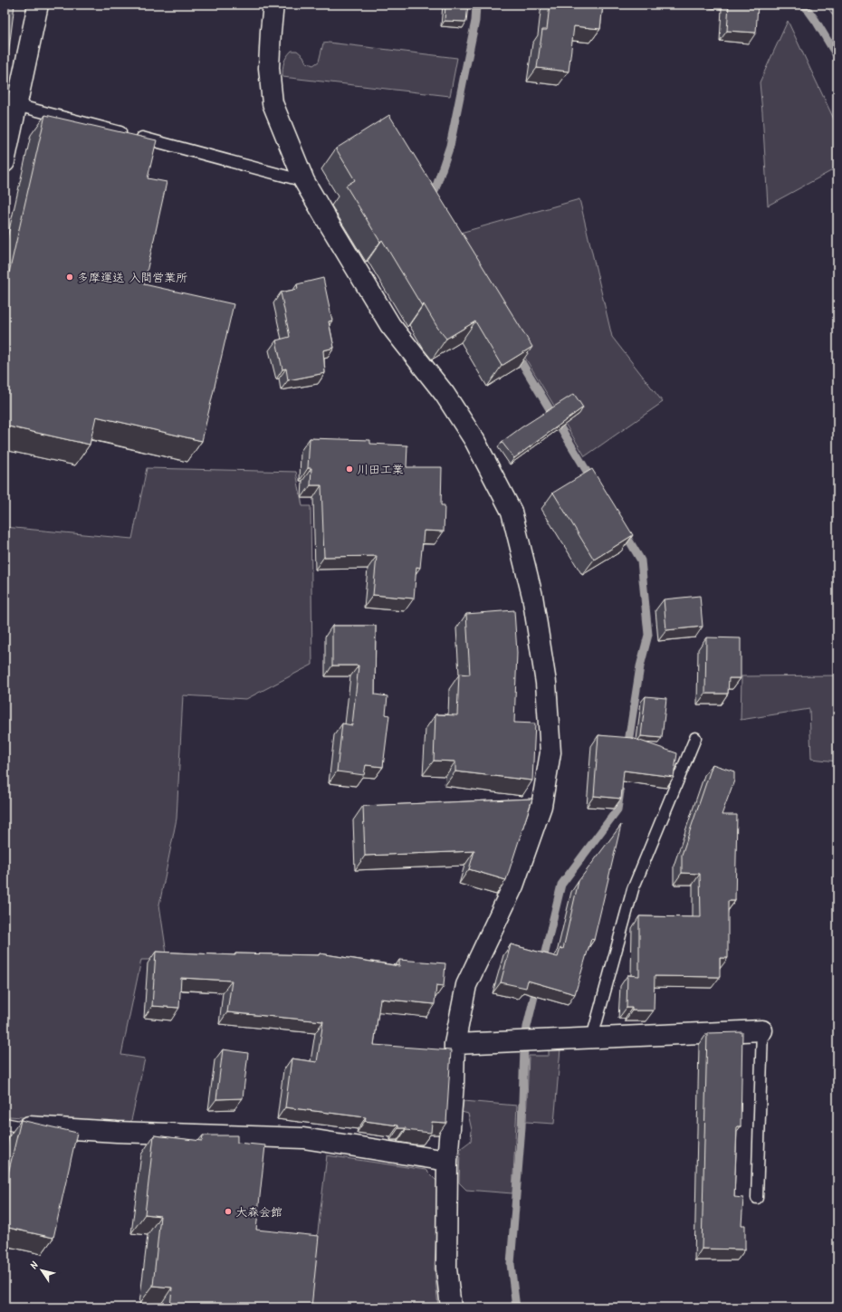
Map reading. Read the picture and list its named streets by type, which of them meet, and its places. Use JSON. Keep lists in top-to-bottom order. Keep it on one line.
{"places":["多摩運送 入間営業所","川田工業","大森会館"],"north":"top left"}
